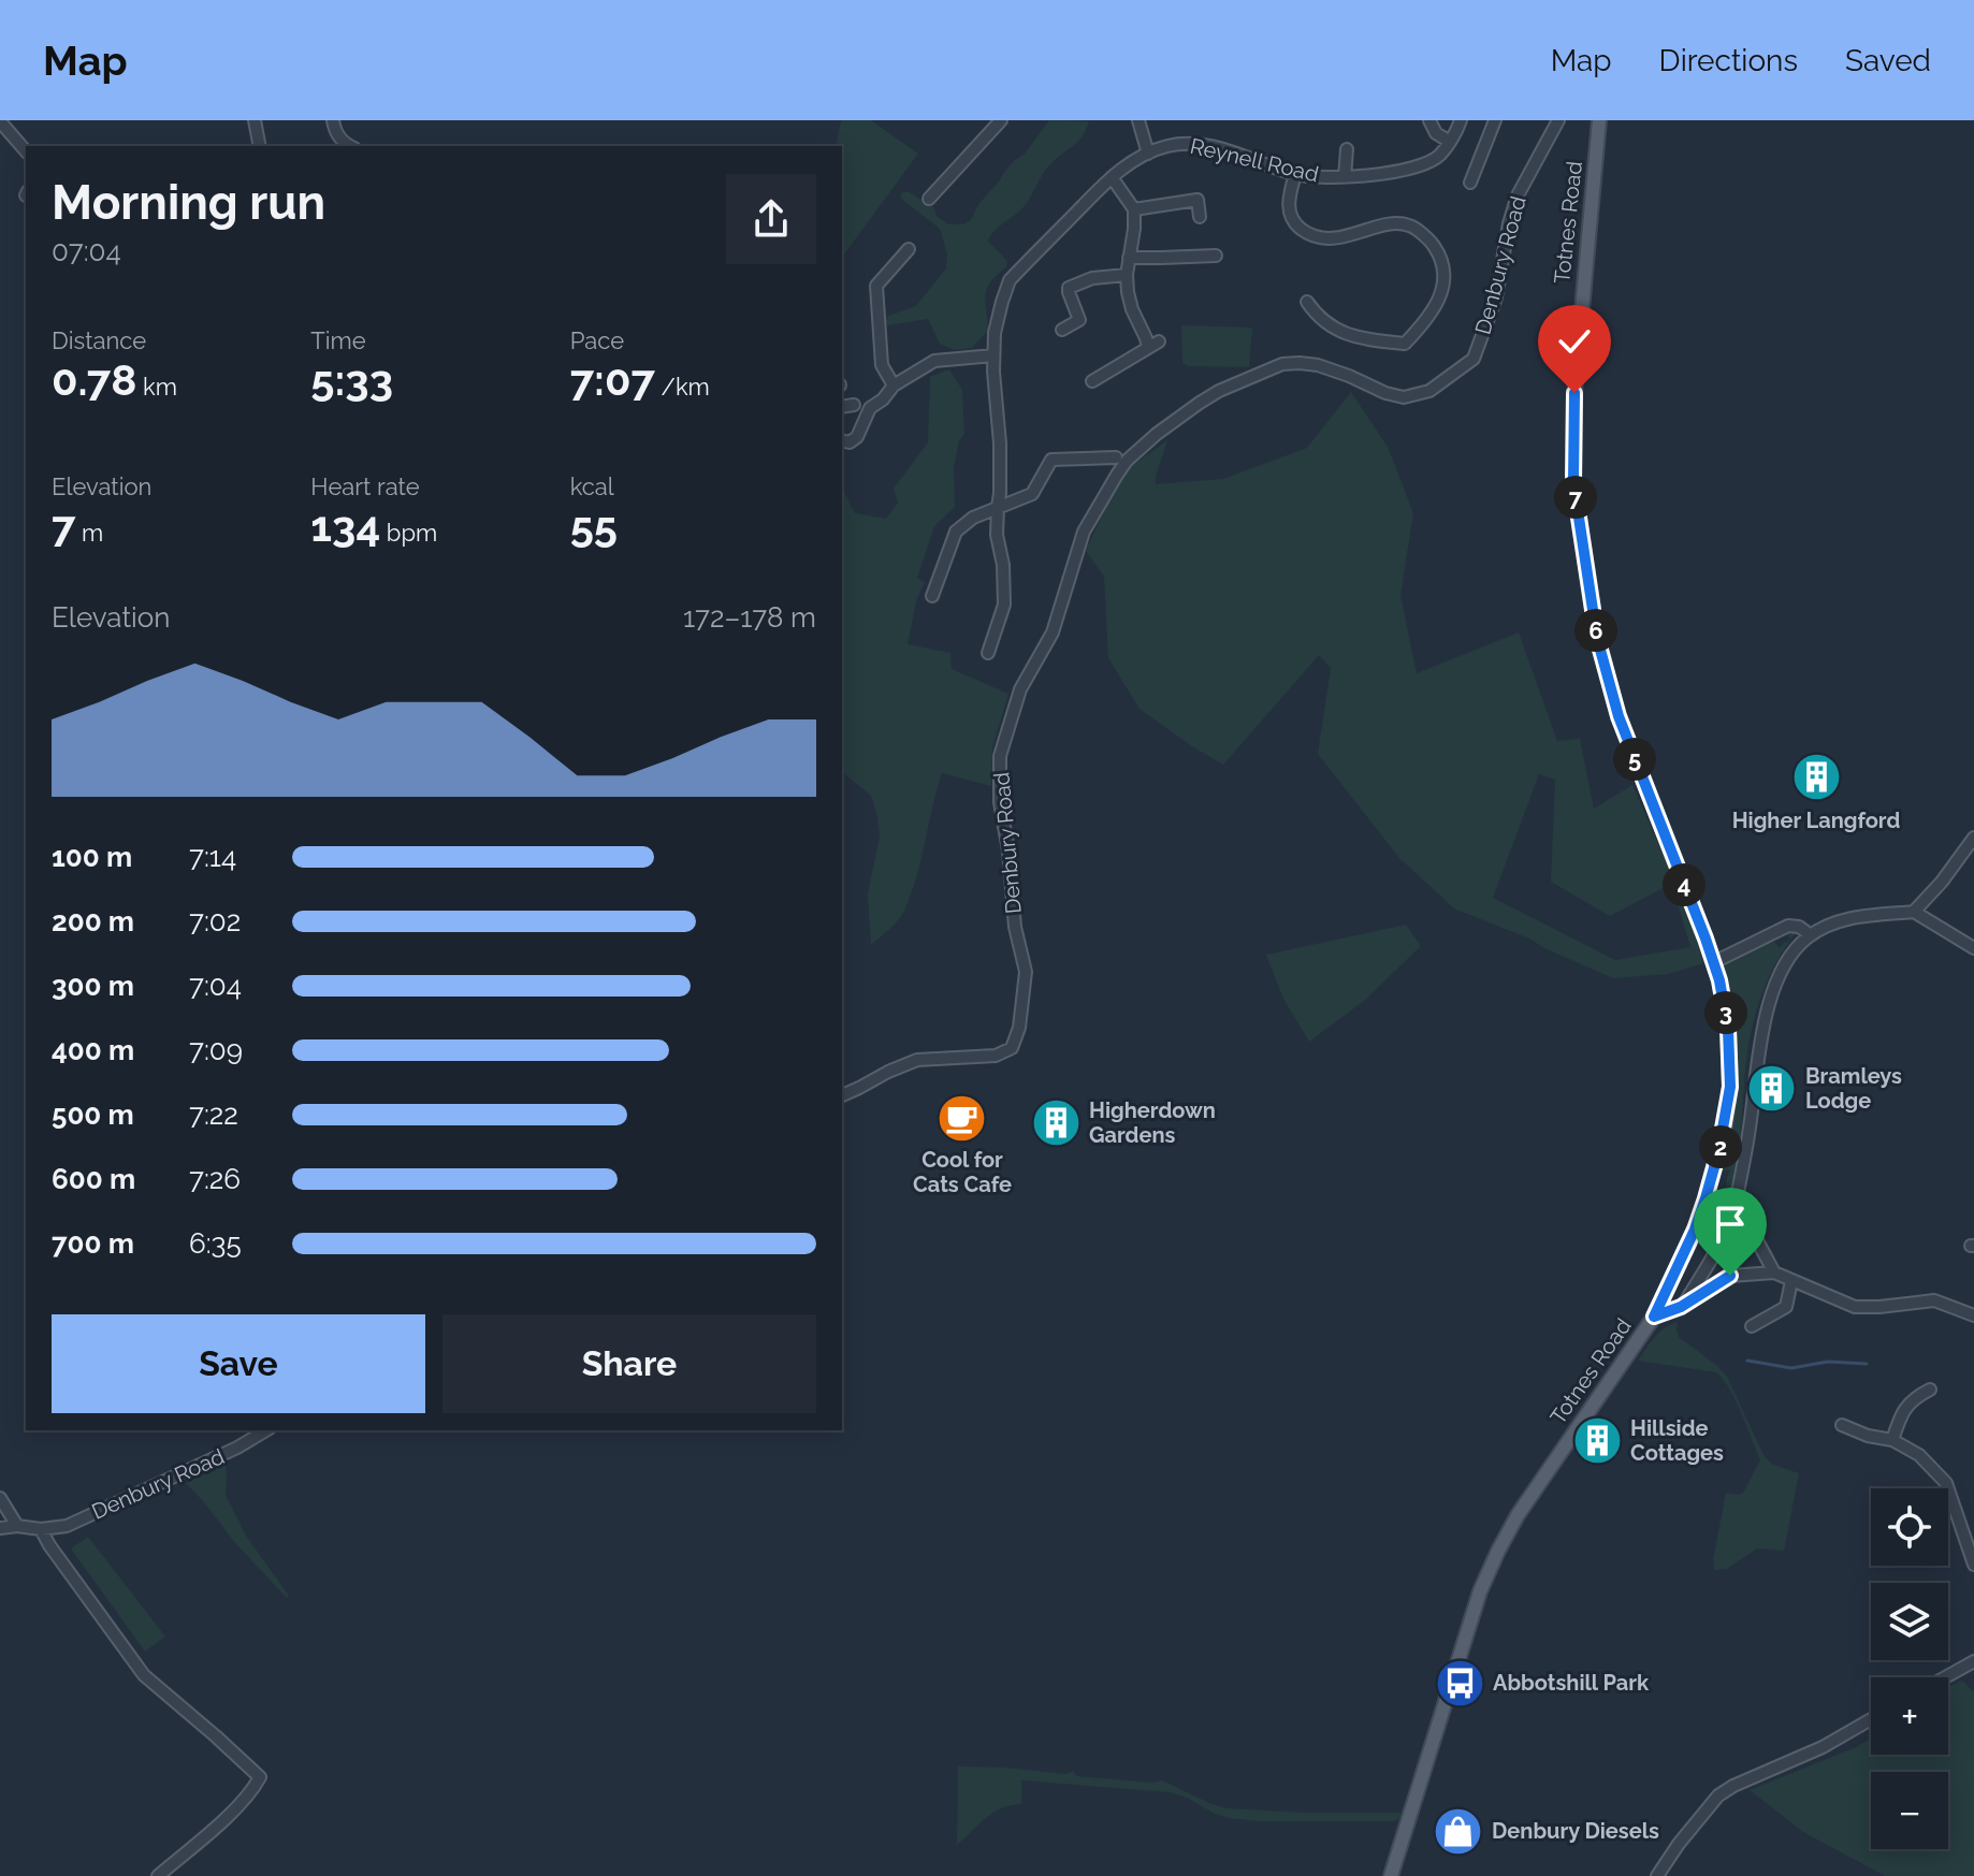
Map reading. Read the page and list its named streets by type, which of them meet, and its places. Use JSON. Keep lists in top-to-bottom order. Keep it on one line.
{"streets":{"main road":["Totnes Road"],"street":["Reynell Road","Denbury Road"]},"places":{"building":["Higher Langford","Bramleys Lodge","Higherdown Gardens","Hillside Cottages"],"cafe":["Cool for Cats Cafe"],"bus stop":["Abbotshill Park"],"shop":["Denbury Diesels"]},"page":{"header":"Map","nav":["Map","Directions","Saved"],"heading":["Morning run","07:04"],"stats":[["Distance","0.78 km"],["Time","5:33"],["Pace","7:07 /km"],["Elevation","7 m"],["Heart rate","134 bpm"],["kcal","55"]],"pins":["7","6","5","4","3","2"],"chart":["Elevation","172–178 m"],"list":[{"name":"100 m","note":"7:14"},{"name":"200 m","note":"7:02"},{"name":"300 m","note":"7:04"},{"name":"400 m","note":"7:09"},{"name":"500 m","note":"7:22"},{"name":"600 m","note":"7:26"},{"name":"700 m","note":"6:35"}],"buttons":["Save","Share"],"map_buttons":["+","−"]}}
